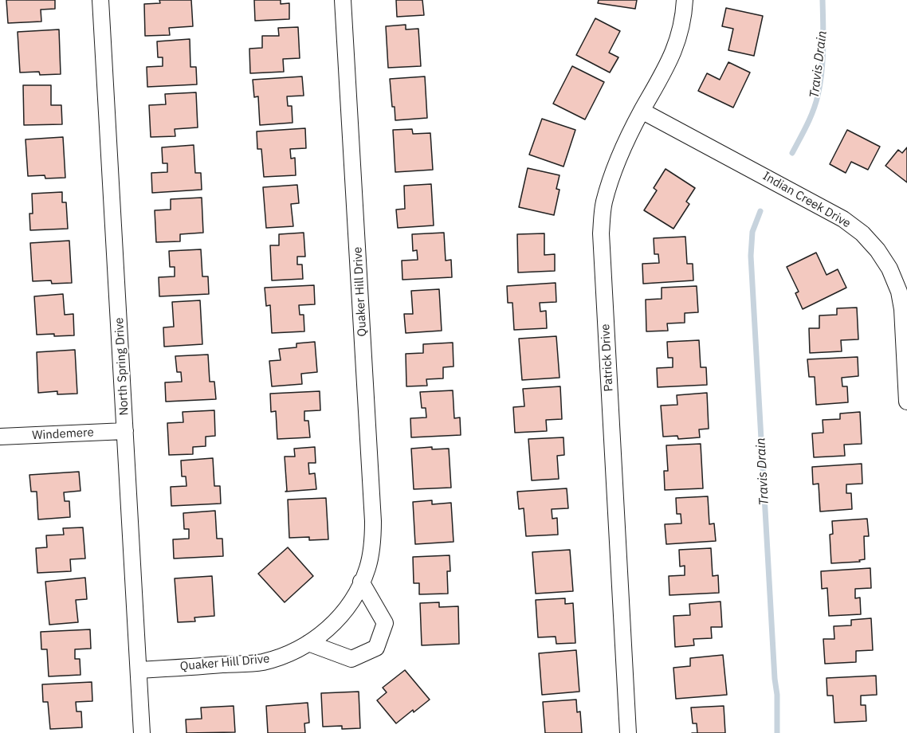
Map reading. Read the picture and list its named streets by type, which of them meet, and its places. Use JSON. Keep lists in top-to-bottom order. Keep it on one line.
{"streets":{"street":["Indian Creek Drive","Quaker Hill Drive","Patrick Drive","North Spring Drive","Windemere"]},"crossings":[["Indian Creek Drive","Patrick Drive"],["Quaker Hill Drive","North Spring Drive"],["North Spring Drive","Windemere"]],"water":["Travis Drain"]}
